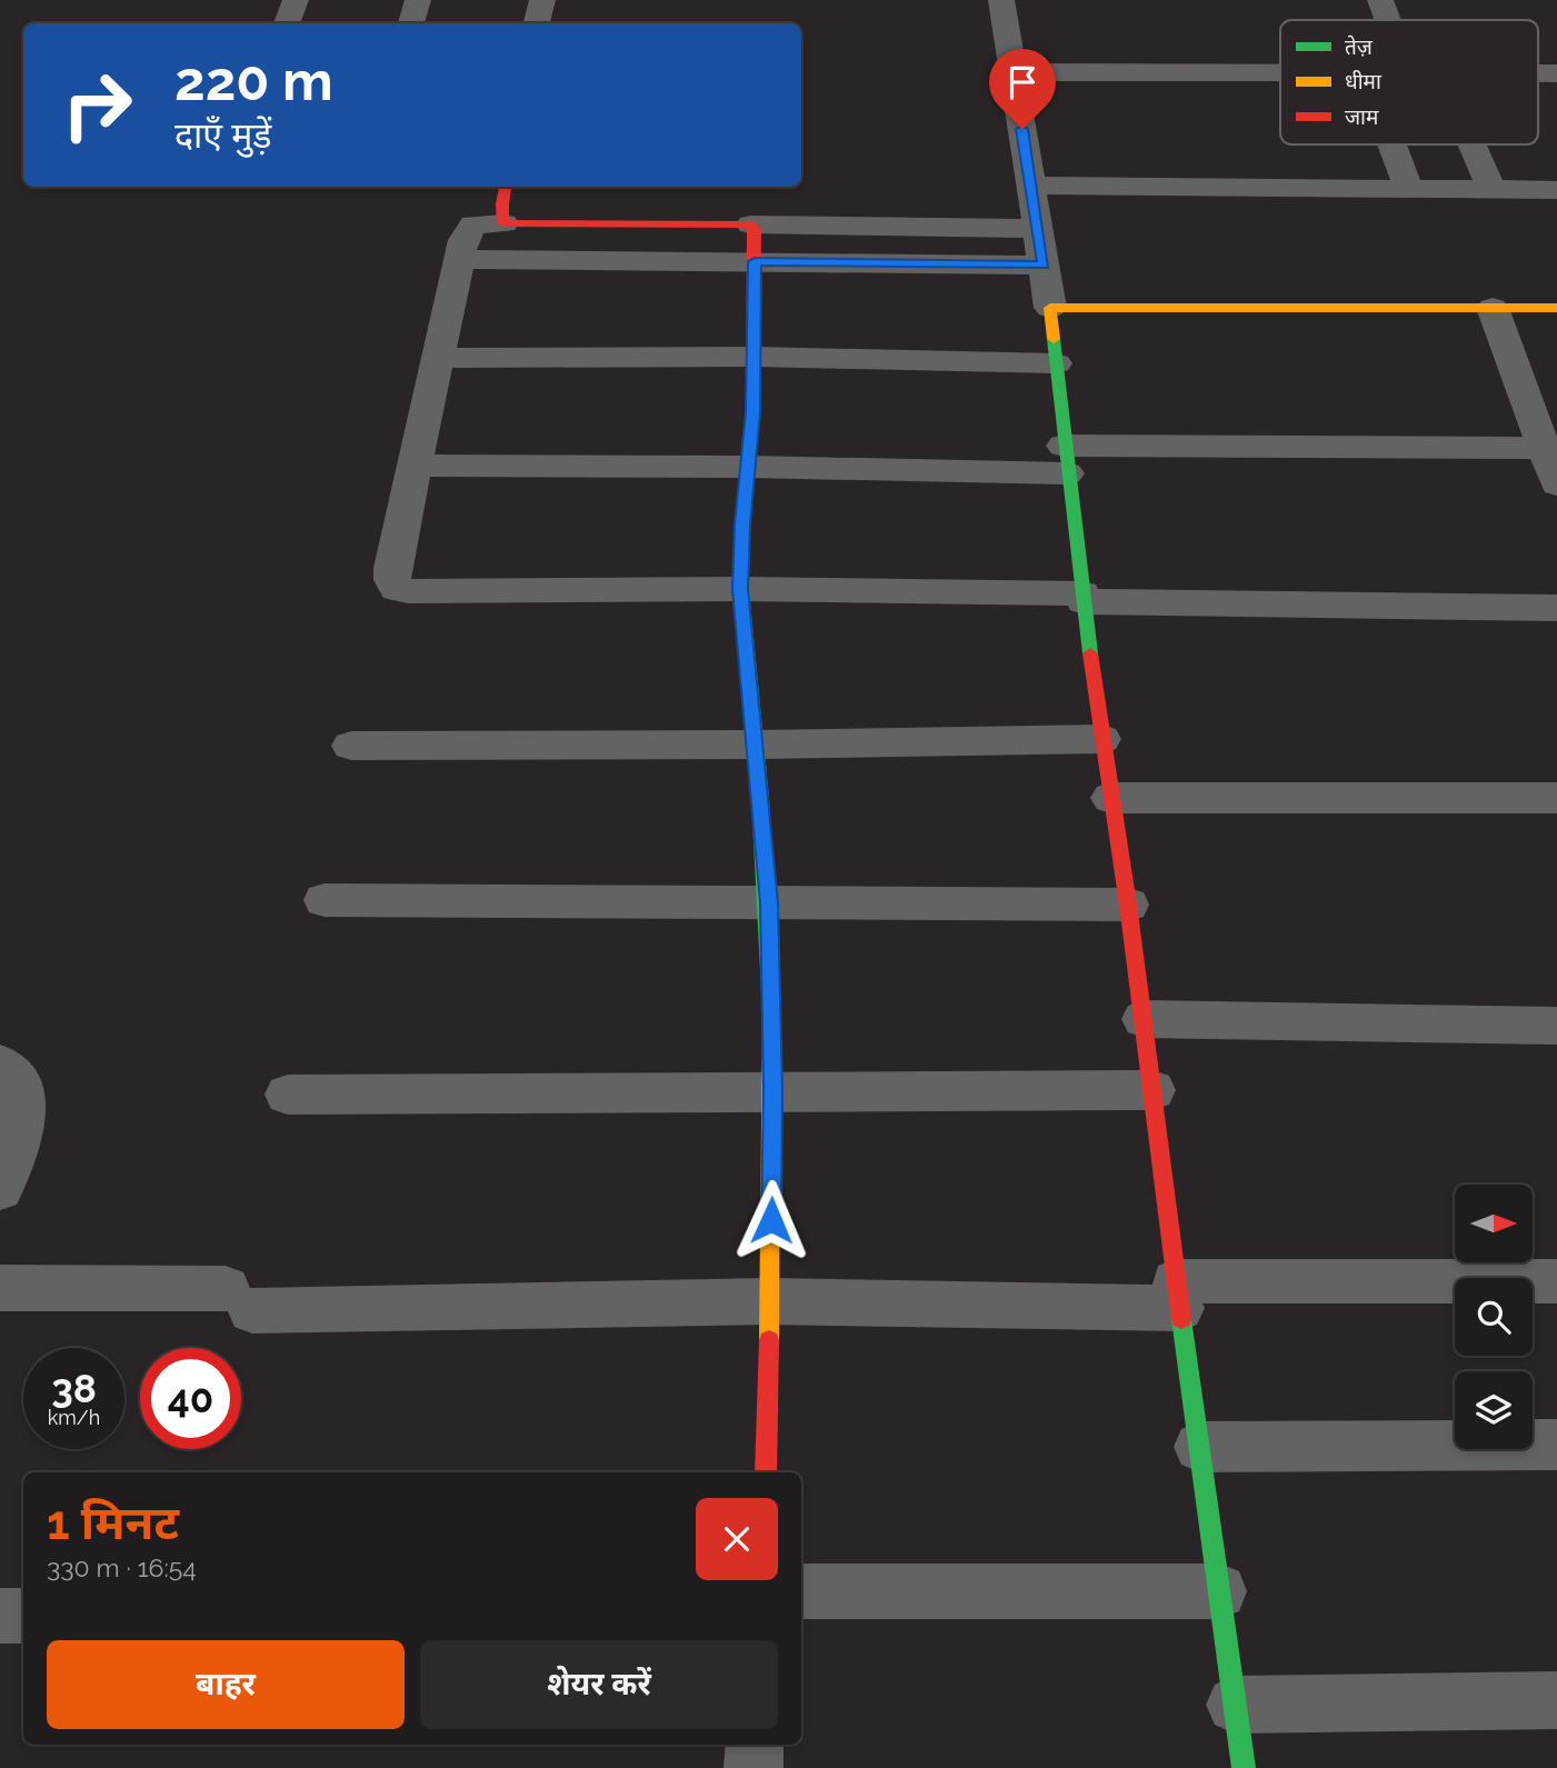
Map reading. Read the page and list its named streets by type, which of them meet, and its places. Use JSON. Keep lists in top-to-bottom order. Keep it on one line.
{"legend":["तेज़","धीमा","जाम"],"north":"right","page":{"turn":["220 m","दाएँ मुड़ें"],"speed":"38 km/h","limit":"40","heading":["1 मिनट","330 m · 16:54"],"buttons":["बाहर","शेयर करें"]}}
